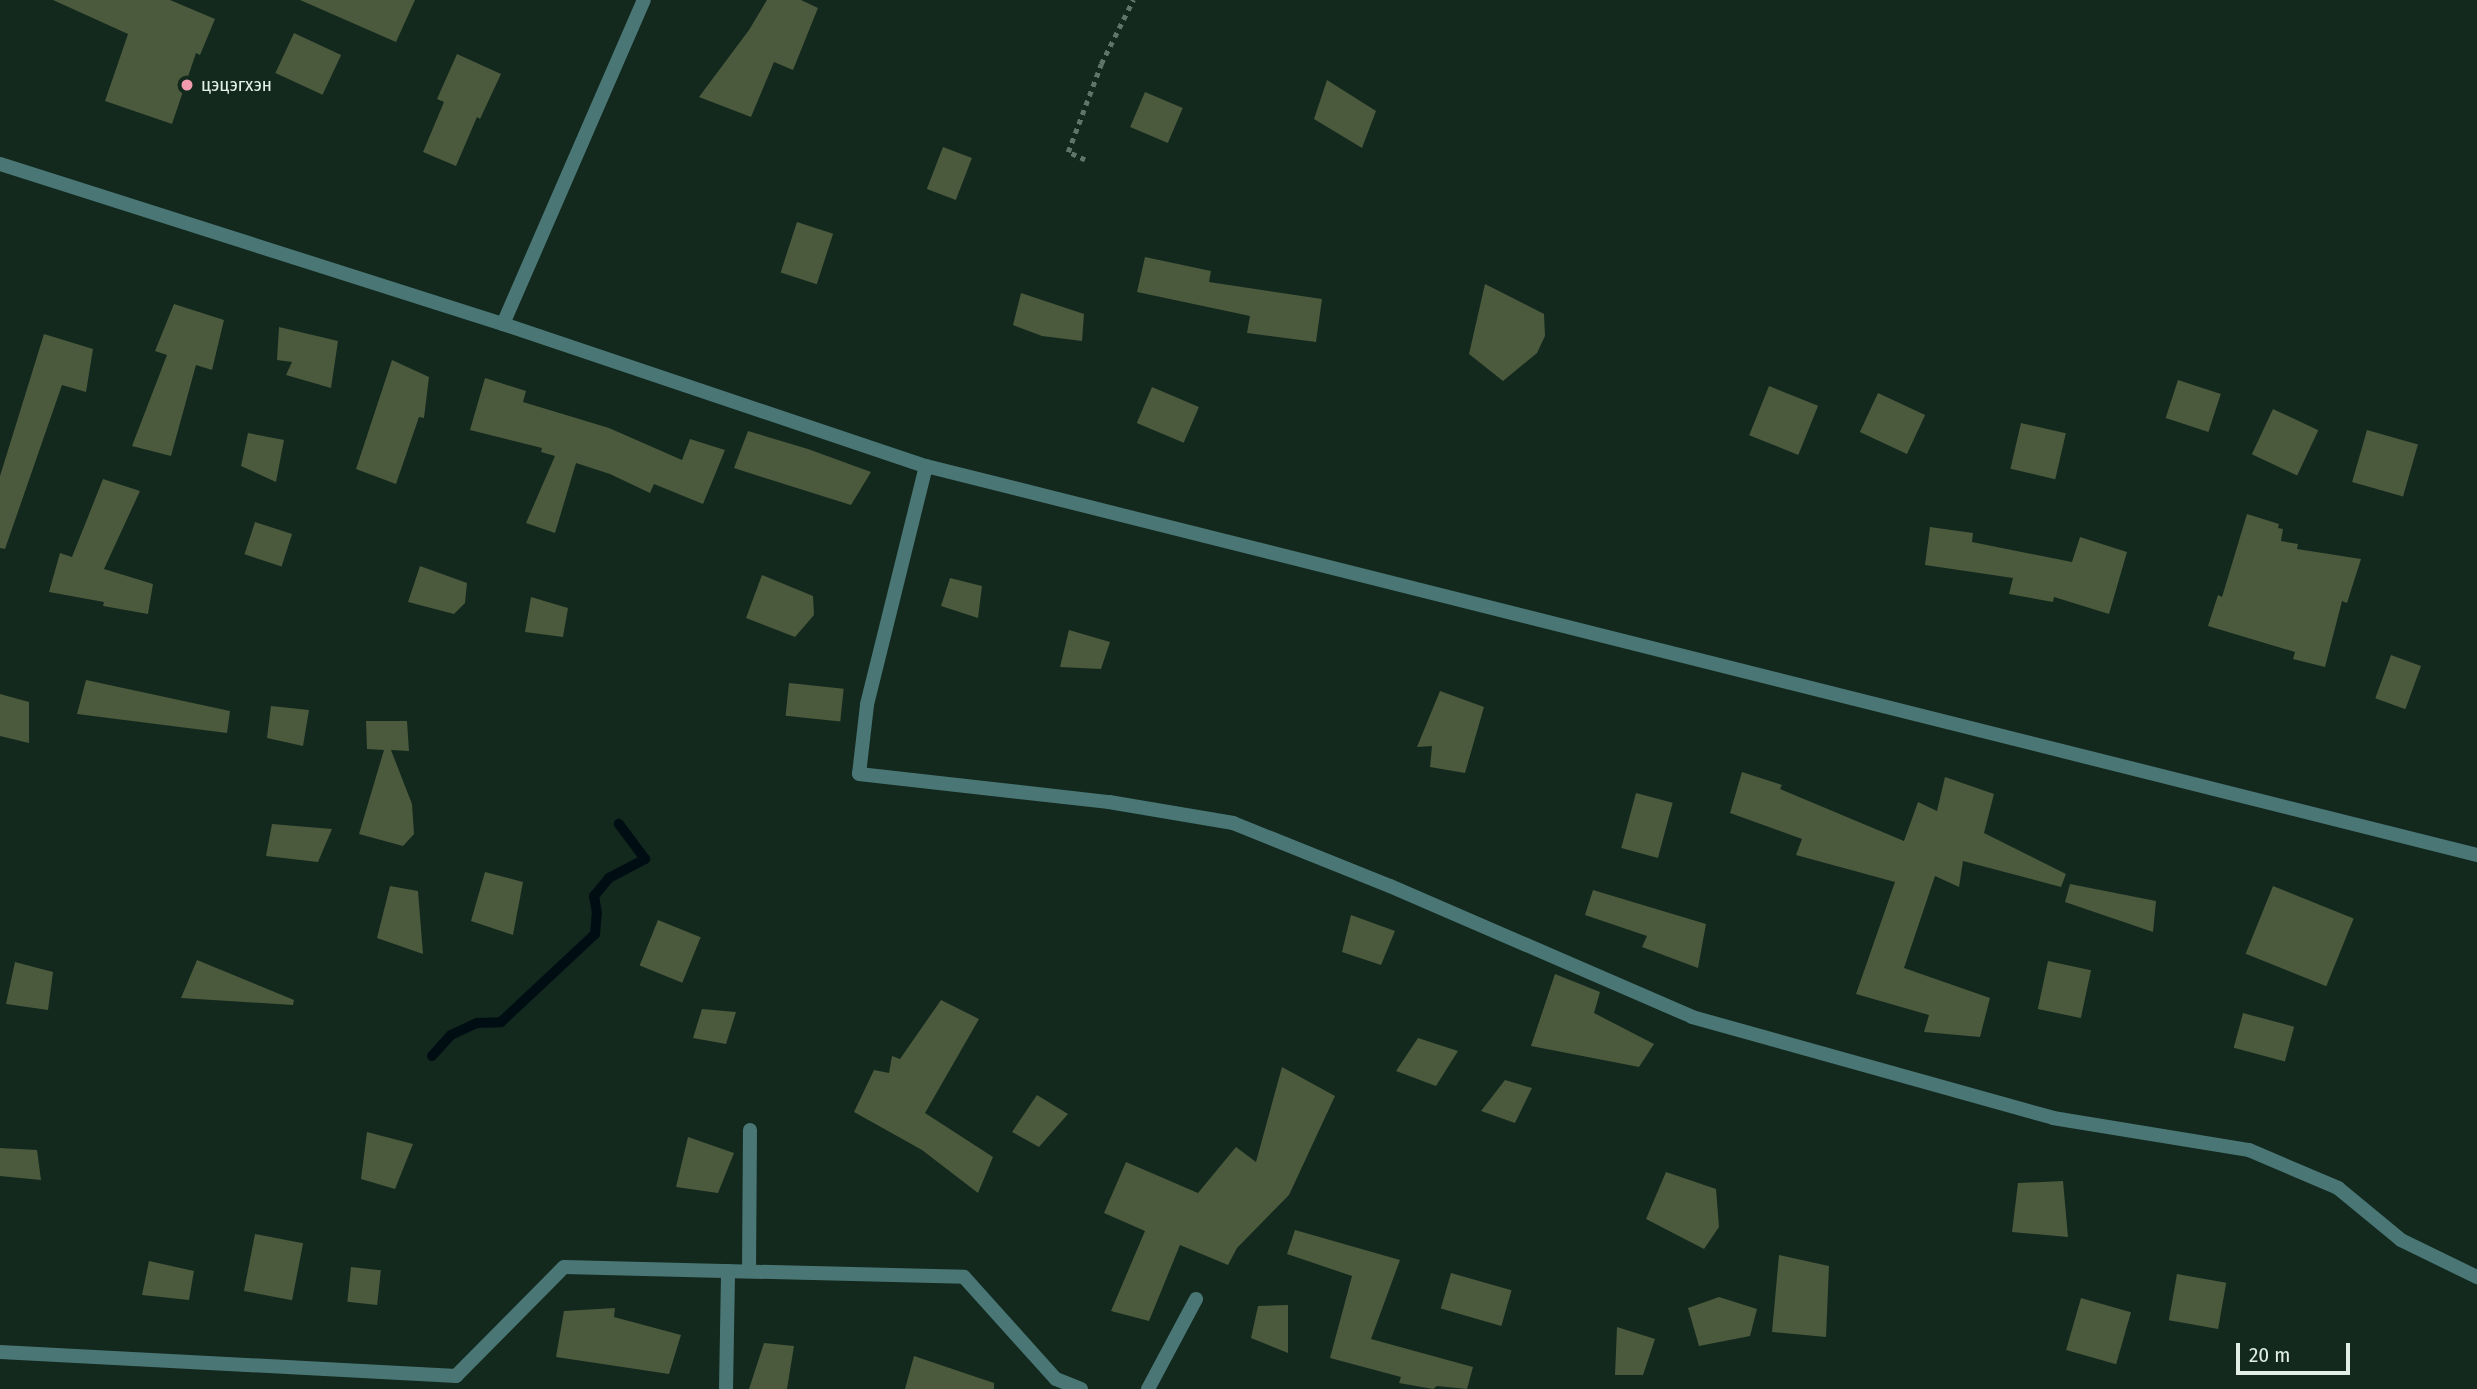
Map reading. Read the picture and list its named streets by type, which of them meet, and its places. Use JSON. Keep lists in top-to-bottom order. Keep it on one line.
{"places":["цэцэгхэн"],"scale_bar":"20 m"}
